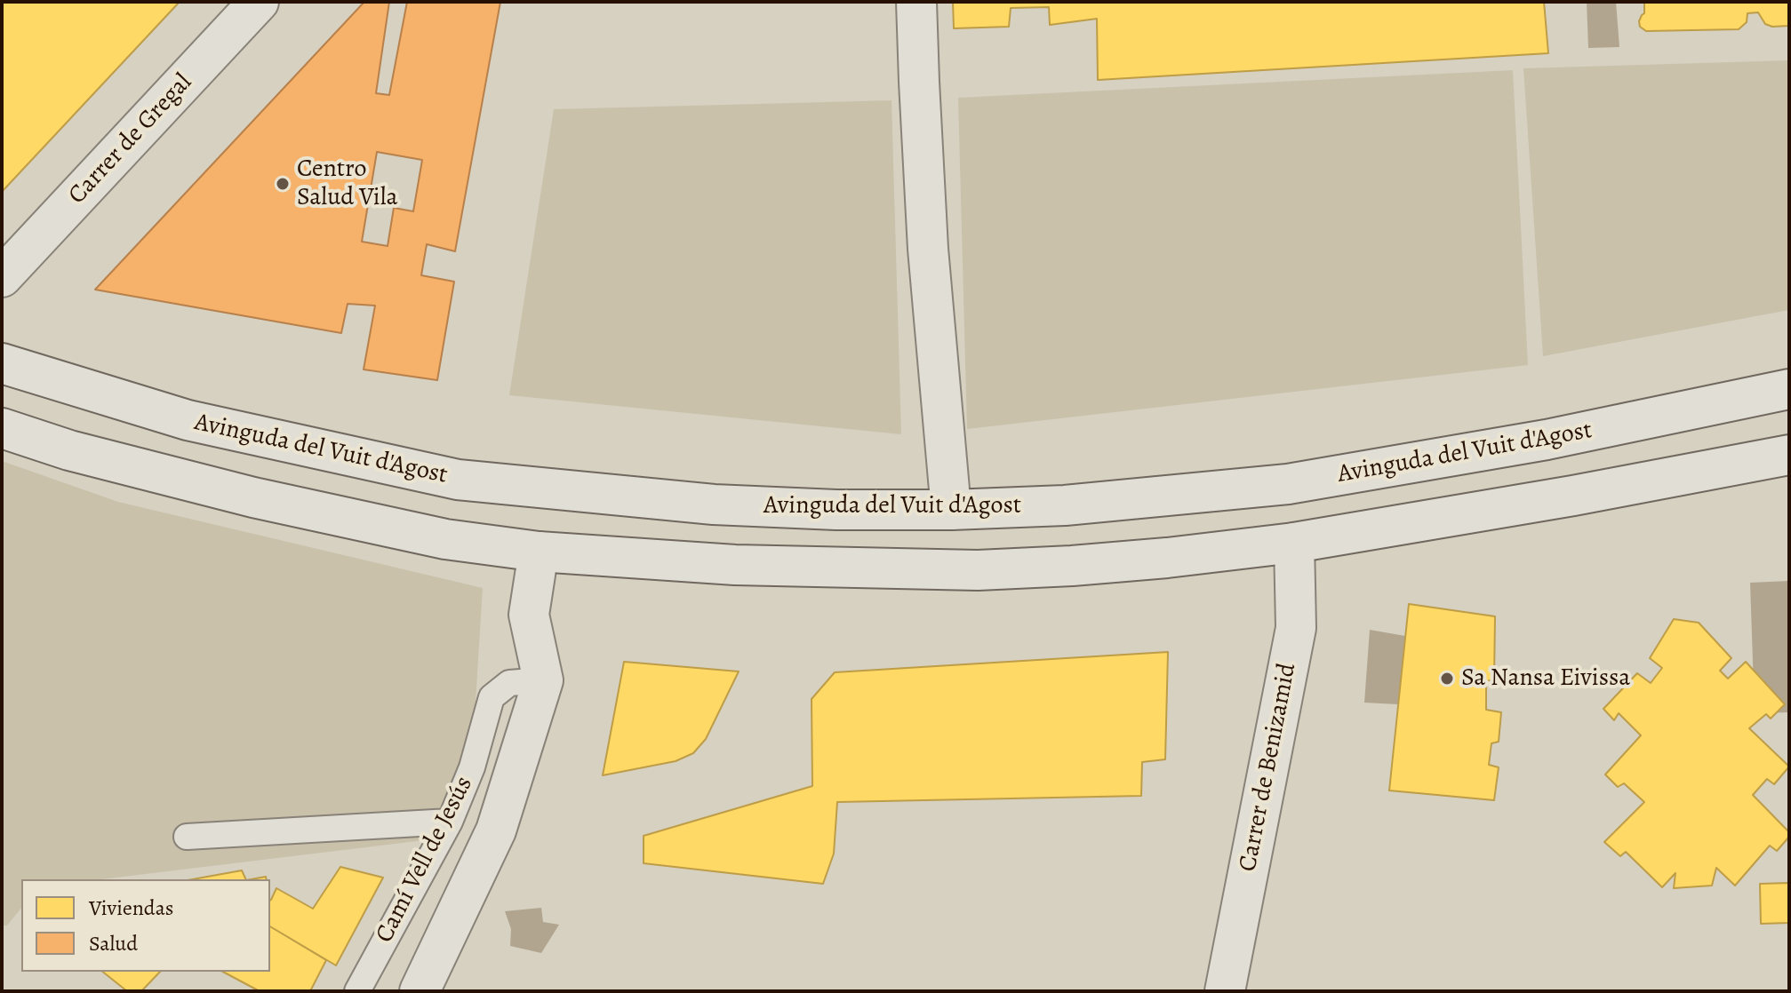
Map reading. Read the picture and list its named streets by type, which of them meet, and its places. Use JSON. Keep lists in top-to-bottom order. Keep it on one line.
{"streets":{"street":["Carrer de Gregal","Avinguda del Vuit d'Agost","Carrer de Benizamid","Camí Vell de Jesús"]},"places":["Centro Salud Vila","Sa Nansa Eivissa"],"legend":["Viviendas","Salud"]}
